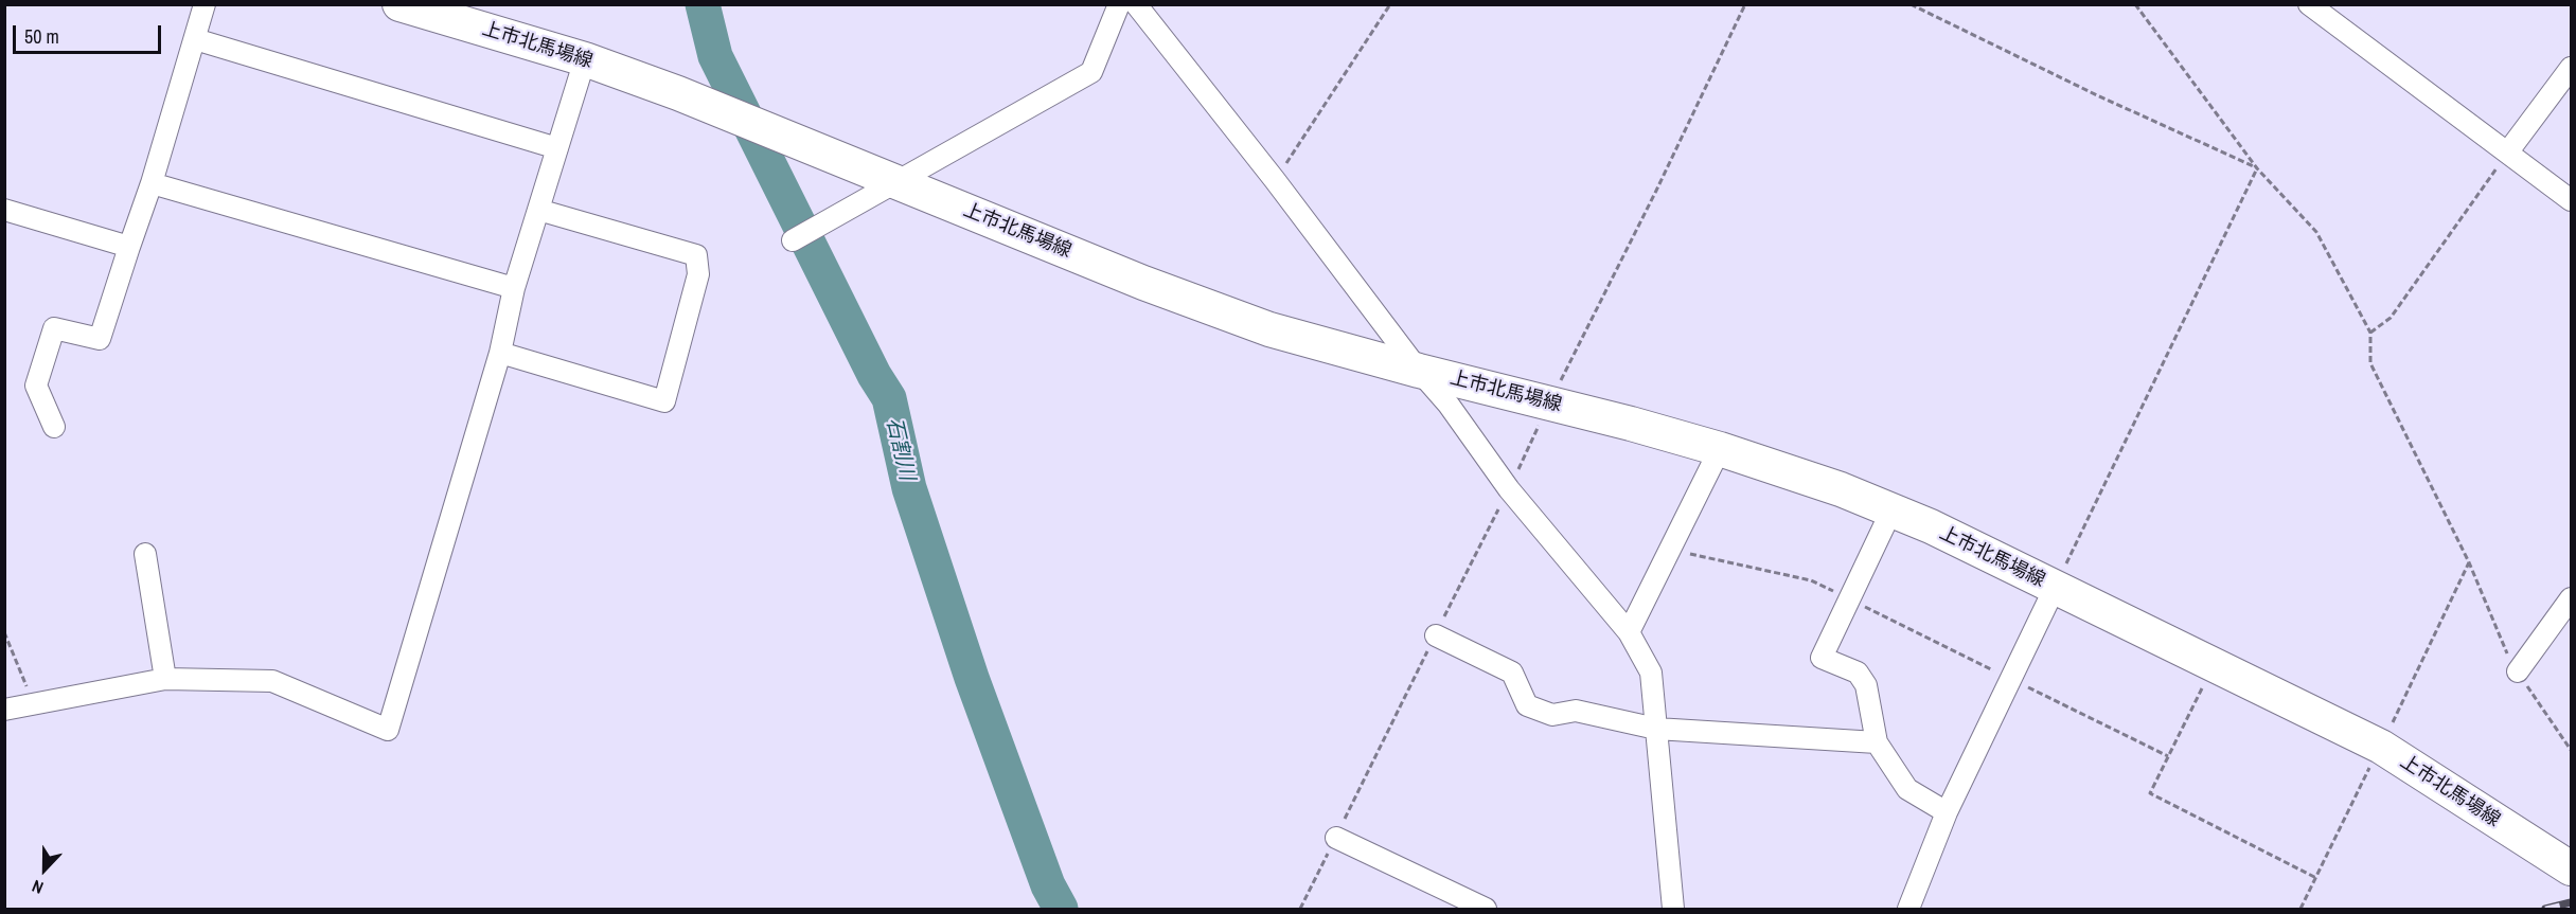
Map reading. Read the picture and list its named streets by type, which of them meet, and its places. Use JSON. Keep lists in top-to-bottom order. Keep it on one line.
{"streets":{"main road":["上市北馬場線"]},"water":["石割川"],"scale_bar":"50 m","north":"bottom"}
